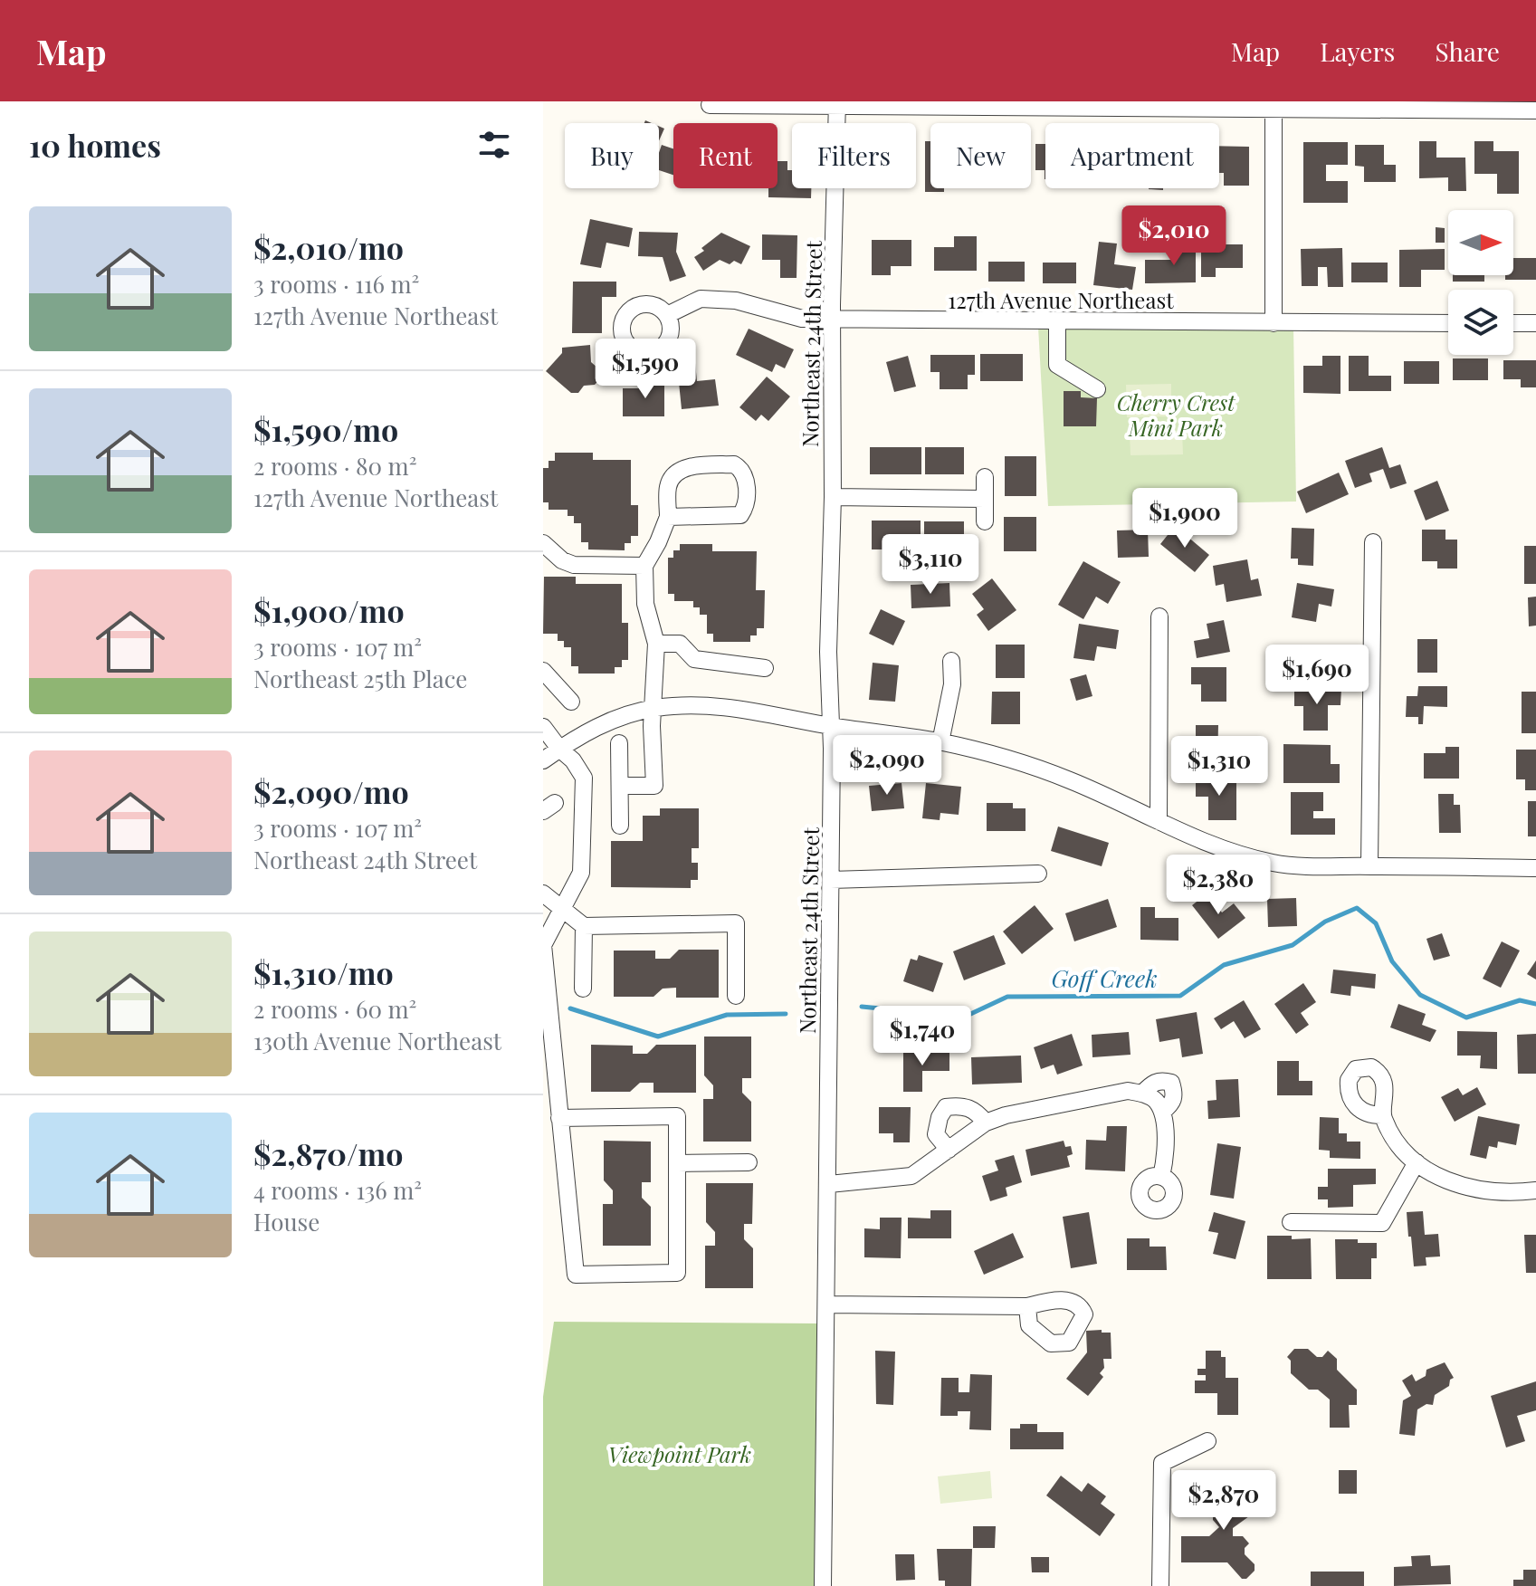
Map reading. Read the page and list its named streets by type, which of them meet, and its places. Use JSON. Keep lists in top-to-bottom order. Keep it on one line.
{"streets":{"street":["127th Avenue Northeast","Northeast 24th Street"]},"crossings":[["127th Avenue Northeast","Northeast 24th Street"]],"water":["Goff Creek"],"parks":["Cherry Crest Mini Park","Viewpoint Park"],"north":"right","page":{"header":"Map","nav":["Map","Layers","Share"],"heading":"10 homes","chip":["Buy","Rent","Filters","New","Apartment"],"list":[{"name":"$2,010/mo","note":"3 rooms · 116 m² · 127th Avenue Northeast"},{"name":"$1,590/mo","note":"2 rooms · 80 m² · 127th Avenue Northeast"},{"name":"$1,900/mo","note":"3 rooms · 107 m² · Northeast 25th Place"},{"name":"$2,090/mo","note":"3 rooms · 107 m² · Northeast 24th Street"},{"name":"$1,310/mo","note":"2 rooms · 60 m² · 130th Avenue Northeast"},{"name":"$2,870/mo","note":"4 rooms · 136 m² · House"}],"price":["$2,010","$1,590","$1,900","$3,110","$1,690","$2,090","$1,310","$2,380","$1,740","$2,870"]}}
